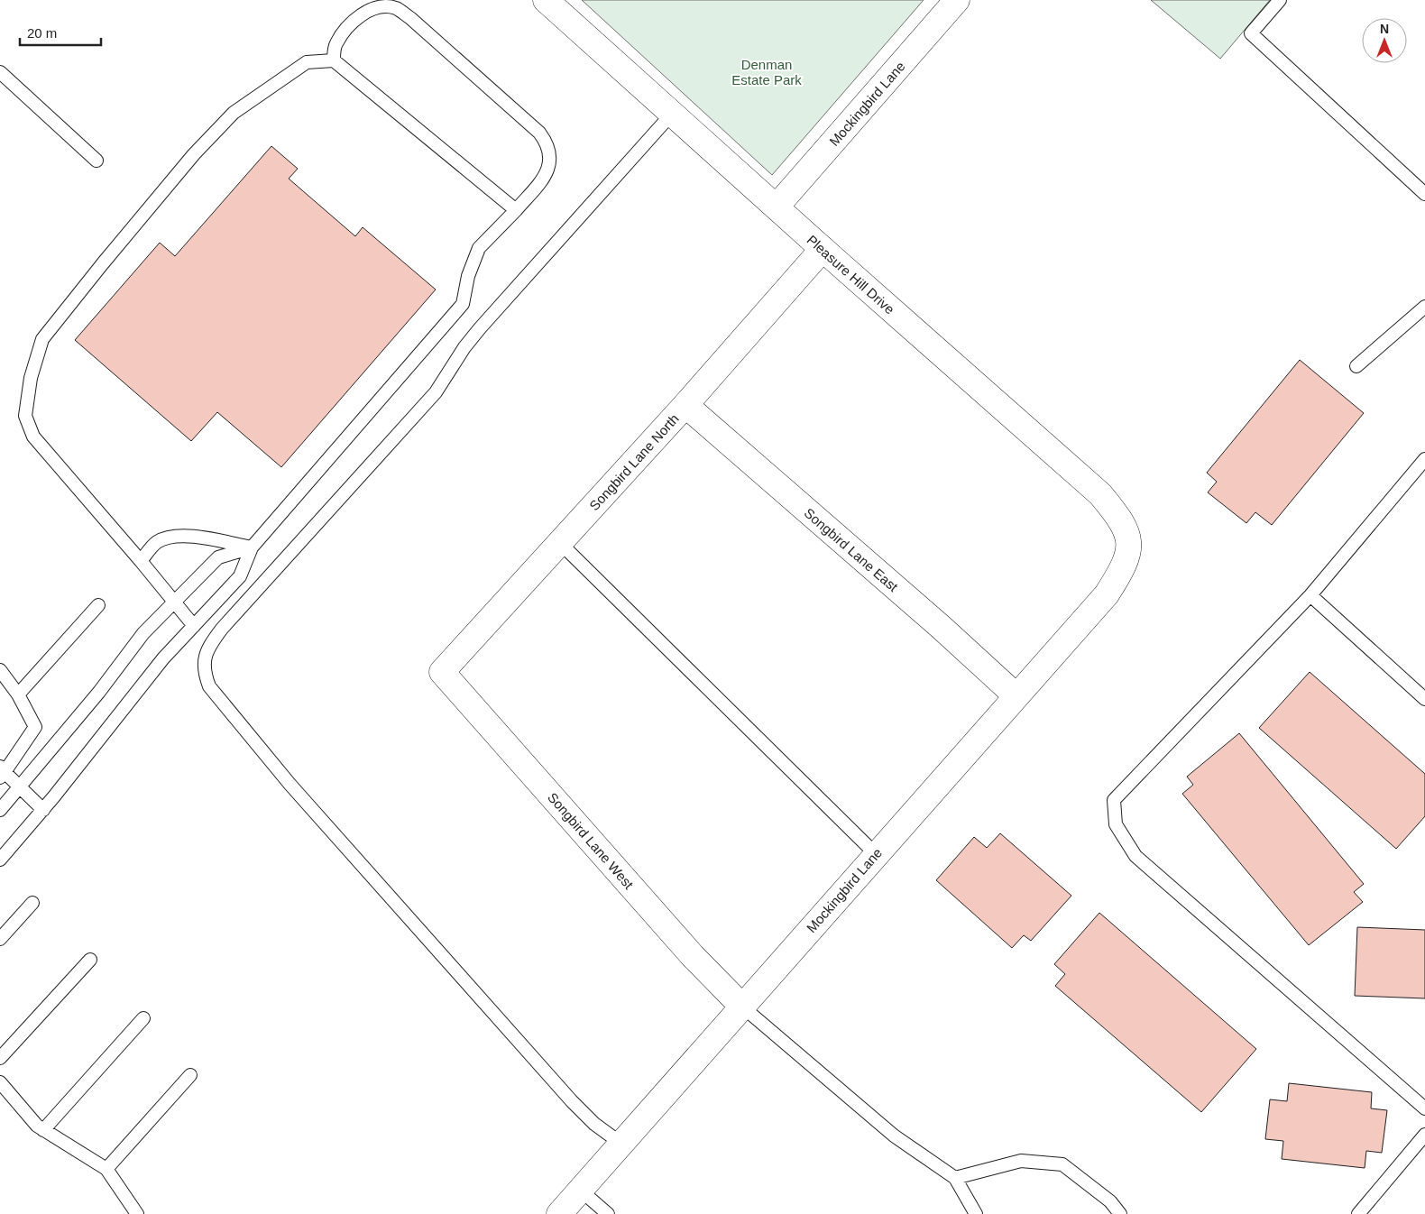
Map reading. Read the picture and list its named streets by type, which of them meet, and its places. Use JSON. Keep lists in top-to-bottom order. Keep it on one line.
{"streets":{"street":["Mockingbird Lane","Pleasure Hill Drive","Songbird Lane North","Songbird Lane East","Songbird Lane West"]},"crossings":[["Mockingbird Lane","Pleasure Hill Drive"],["Mockingbird Lane","Songbird Lane East"],["Mockingbird Lane","Songbird Lane West"],["Pleasure Hill Drive","Songbird Lane North"],["Songbird Lane North","Songbird Lane East"],["Songbird Lane North","Songbird Lane West"]],"parks":["Denman Estate Park"],"scale_bar":"20 m","north":"top"}
